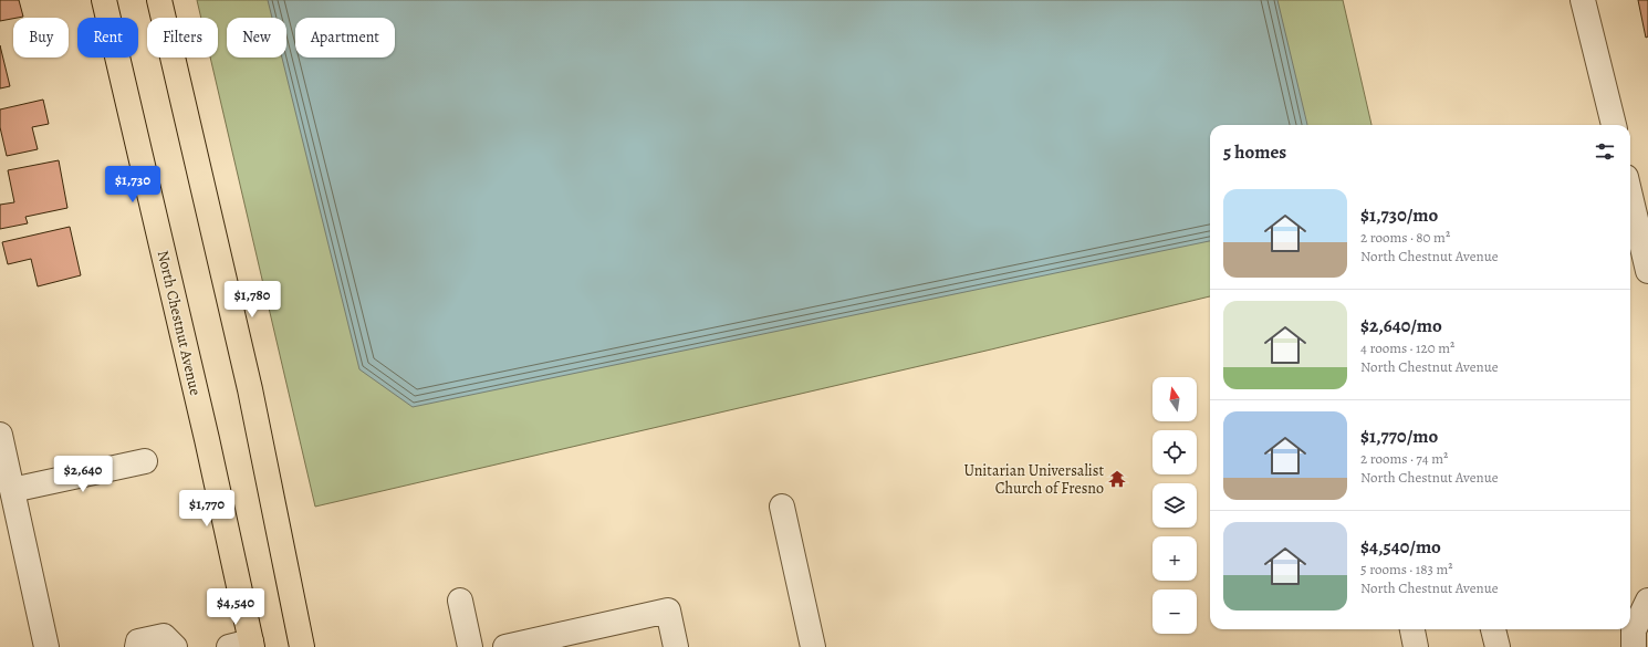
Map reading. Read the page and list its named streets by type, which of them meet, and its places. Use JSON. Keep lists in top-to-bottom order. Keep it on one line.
{"streets":{"main road":["North Chestnut Avenue"]},"places":{"temple":["Unitarian Universalist Church of Fresno"]},"north":"top","page":{"chip":["Buy","Rent","Filters","New","Apartment"],"heading":"5 homes","price":["$1,730","$1,780","$2,640","$1,770","$4,540"],"list":[{"name":"$1,730/mo","note":"2 rooms · 80 m² · North Chestnut Avenue"},{"name":"$2,640/mo","note":"4 rooms · 120 m² · North Chestnut Avenue"},{"name":"$1,770/mo","note":"2 rooms · 74 m² · North Chestnut Avenue"},{"name":"$4,540/mo","note":"5 rooms · 183 m² · North Chestnut Avenue"}],"map_buttons":["+","−"]}}
